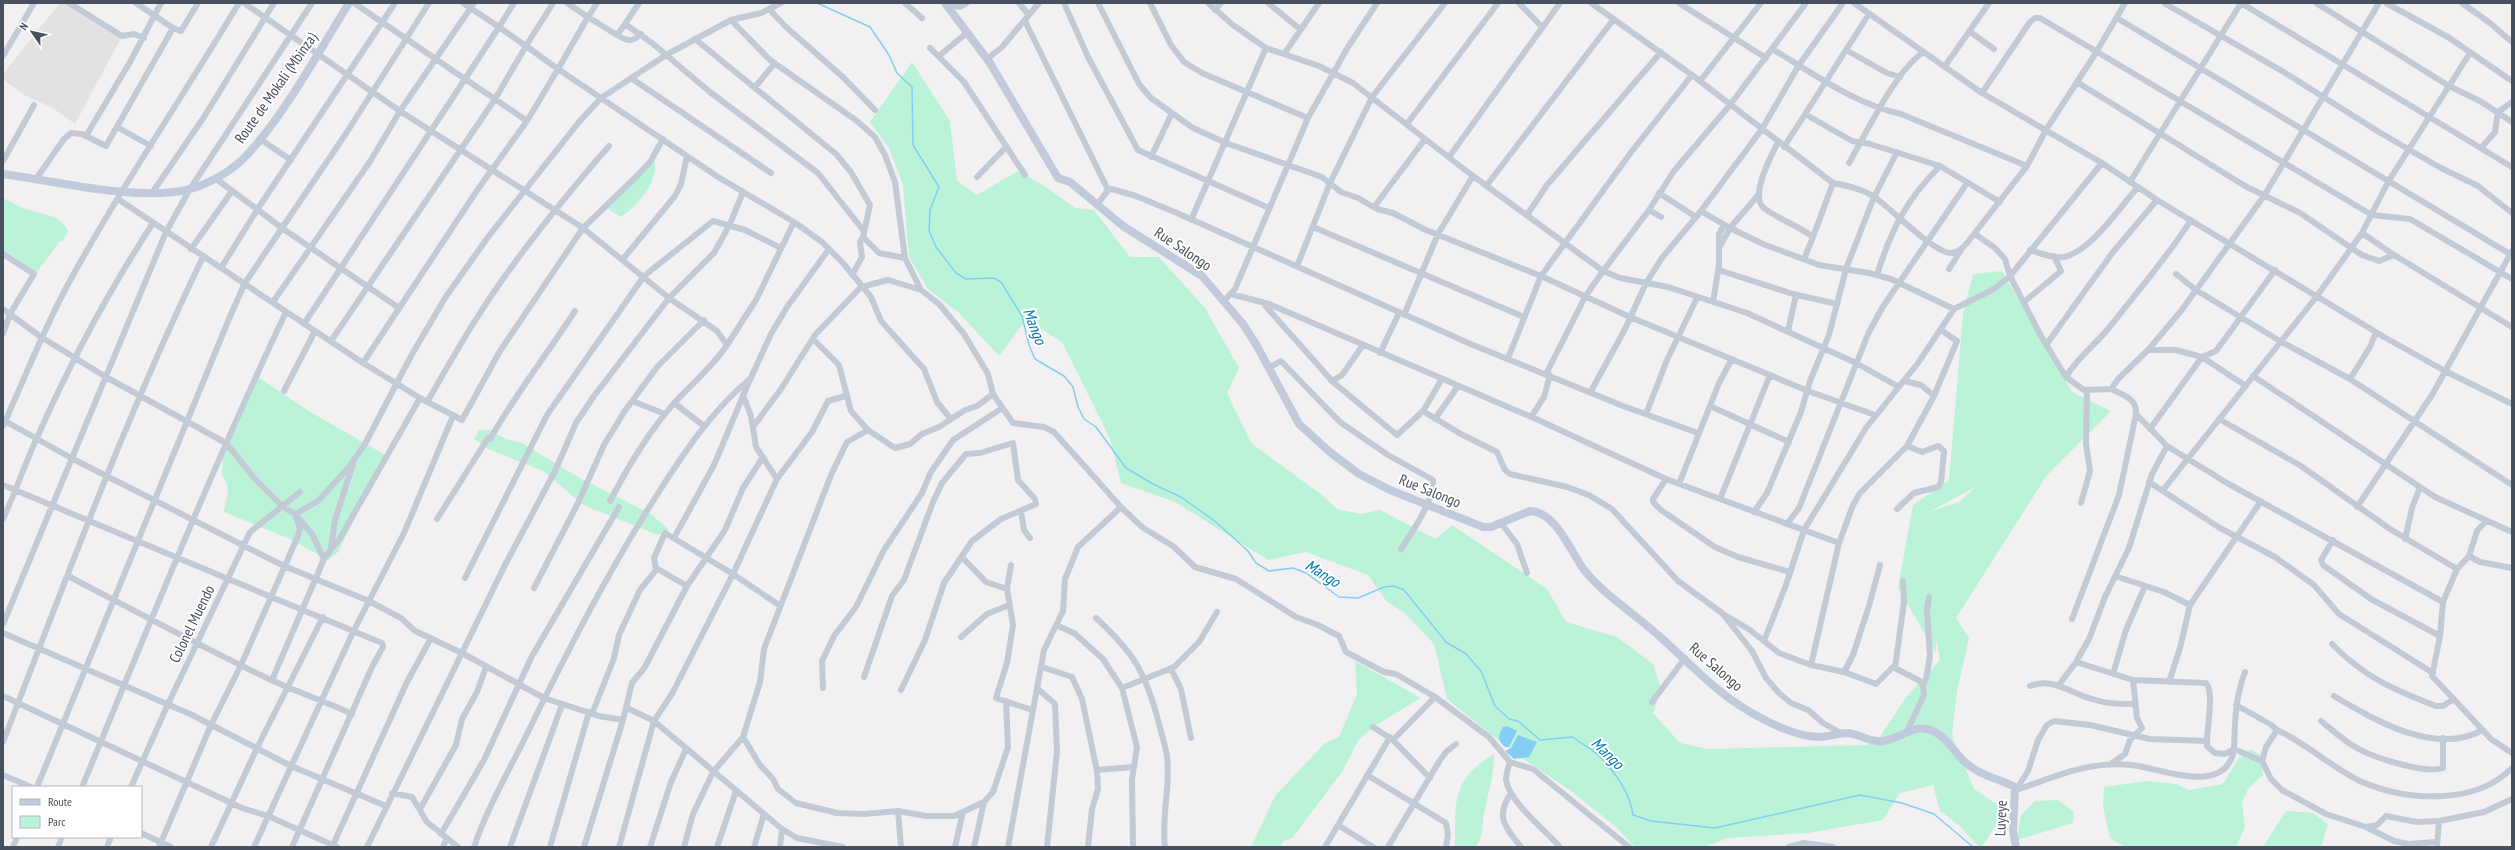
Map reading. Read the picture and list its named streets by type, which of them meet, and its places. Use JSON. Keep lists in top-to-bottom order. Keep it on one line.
{"streets":{"street":["Route de Mokali (Mbinza)","Rue Salongo","Colonel Muendo","Luyeye"]},"crossings":[["Rue Salongo","Luyeye"]],"water":["Mango"],"legend":["Route","Parc"],"north":"top left"}
